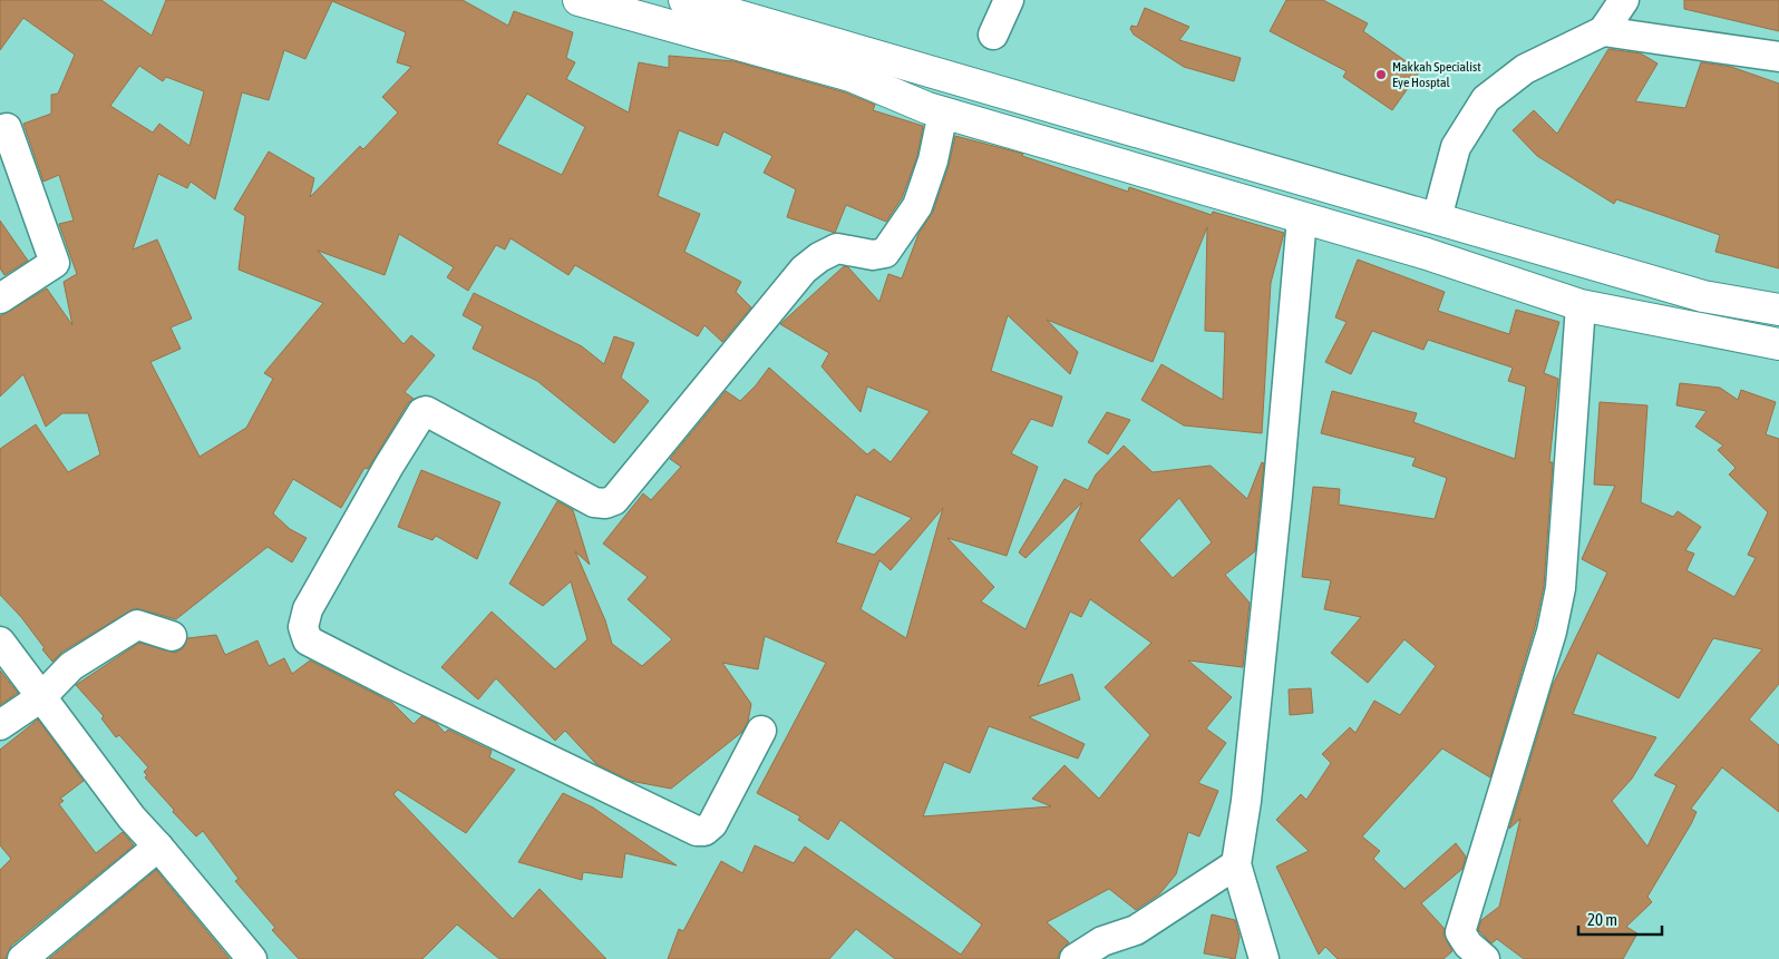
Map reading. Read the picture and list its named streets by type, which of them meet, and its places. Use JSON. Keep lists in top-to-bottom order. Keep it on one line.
{"places":["Makkah Specialist Eye Hosptal"],"scale_bar":"20 m"}
